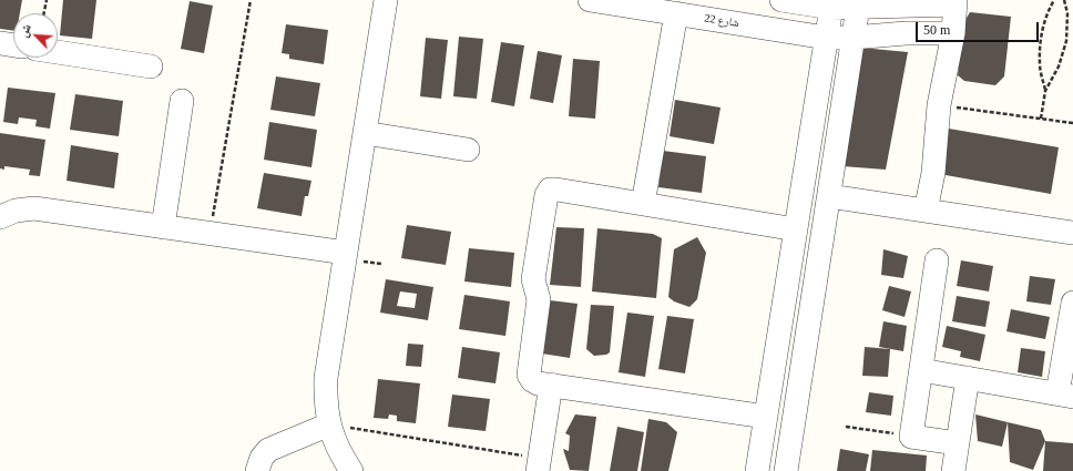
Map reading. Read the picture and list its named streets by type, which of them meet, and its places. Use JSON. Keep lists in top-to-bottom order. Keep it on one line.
{"streets":{"street":["شارع 22"]},"scale_bar":"50 m","north":"top left"}
